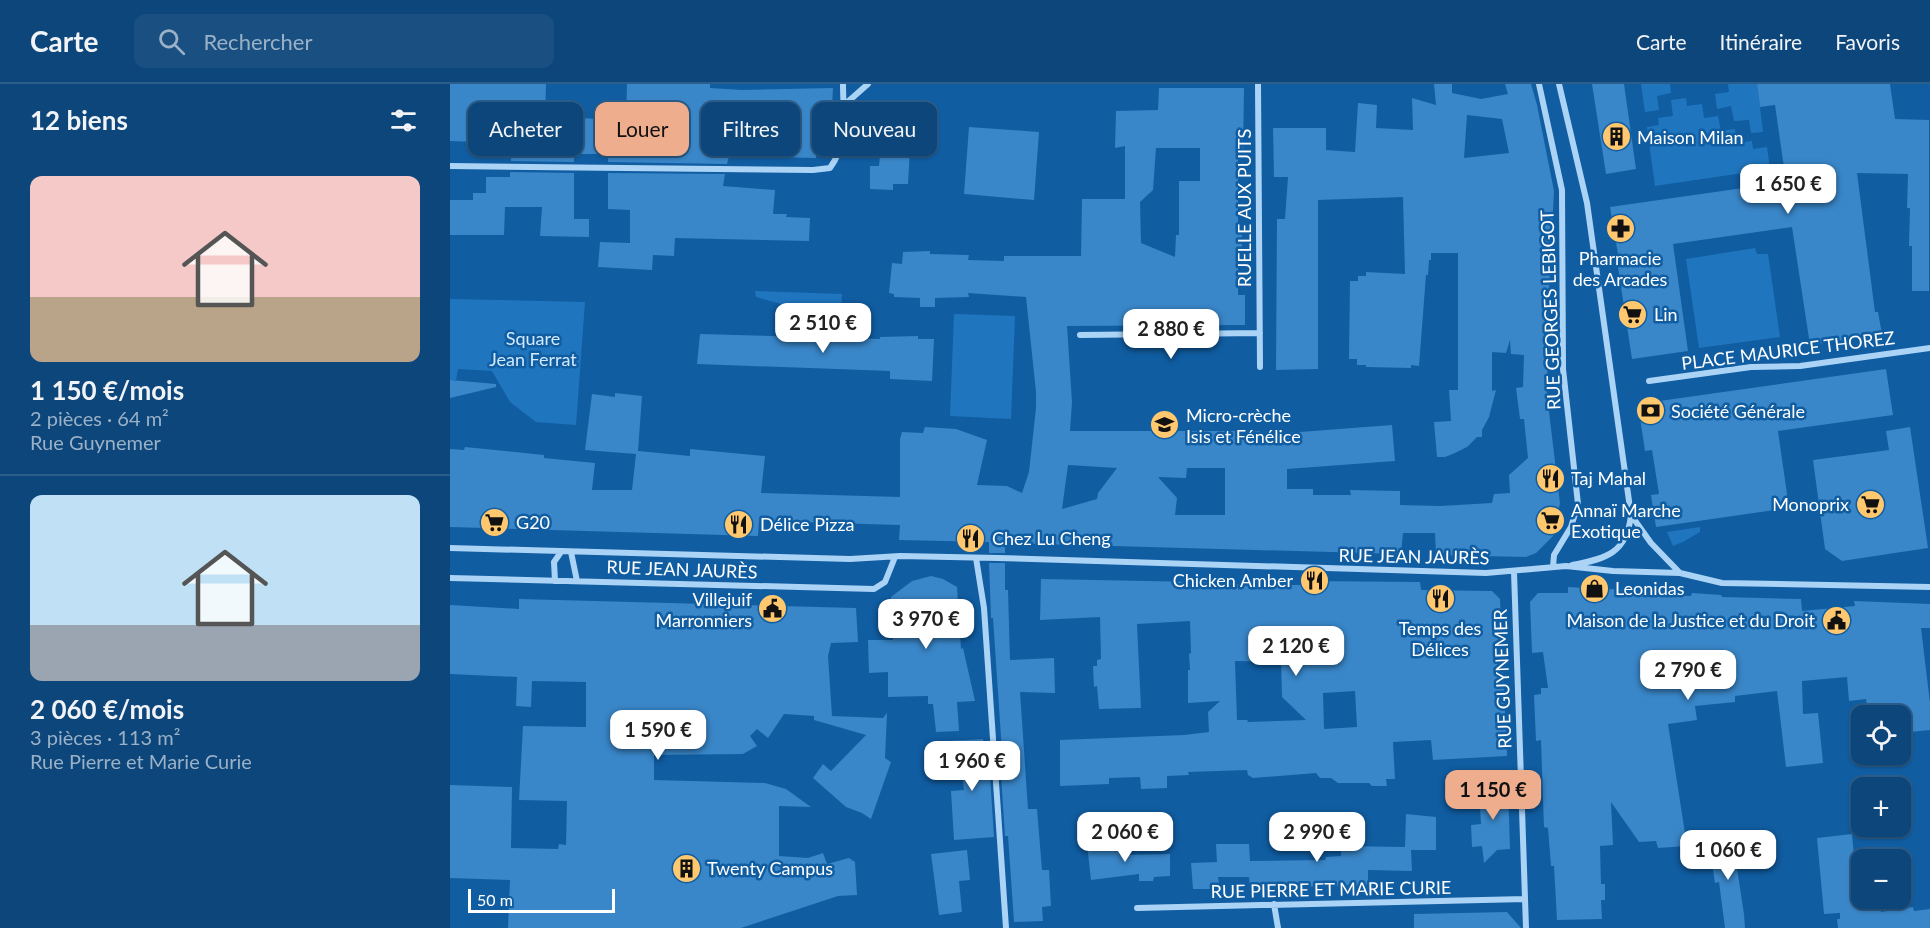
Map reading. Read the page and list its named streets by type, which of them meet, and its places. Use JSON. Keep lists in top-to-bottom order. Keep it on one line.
{"streets":{"street":["RUELLE AUX PUITS","RUE GEORGES LEBIGOT","PLACE MAURICE THOREZ","RUE JEAN JAURÈS","RUE GUYNEMER","RUE PIERRE ET MARIE CURIE"]},"crossings":[["RUE GEORGES LEBIGOT","RUE JEAN JAURÈS"],["RUE JEAN JAURÈS","RUE GUYNEMER"],["RUE GUYNEMER","RUE PIERRE ET MARIE CURIE"]],"parks":["Square Jean Ferrat"],"places":{"building":["Maison Milan","Twenty Campus"],"pharmacy":["Pharmacie des Arcades"],"supermarket":["Lin","Monoprix","Annaï Marche Exotique","G20"],"bank":["Société Générale"],"school or university":["Micro-crèche Isis et Fénélice"],"restaurant":["Taj Mahal","Délice Pizza","Chez Lu Cheng","Chicken Amber","Temps des Délices"],"shop":["Leonidas"],"public building":["Villejuif Marronniers","Maison de la Justice et du Droit"]},"scale_bar":"50 m","page":{"header":"Carte","search":"Rechercher","nav":["Carte","Itinéraire","Favoris"],"heading":"12 biens","chip":["Acheter","Louer","Filtres","Nouveau"],"list":[{"name":"1 150 €/mois","note":"2 pièces · 64 m² · Rue Guynemer"},{"name":"2 060 €/mois","note":"3 pièces · 113 m² · Rue Pierre et Marie Curie"}],"price":["1 650 €","2 510 €","2 880 €","3 970 €","2 120 €","2 790 €","1 590 €","1 960 €","1 150 €","2 060 €","2 990 €","1 060 €"],"map_buttons":["+","−"],"scale":"50 m"}}
